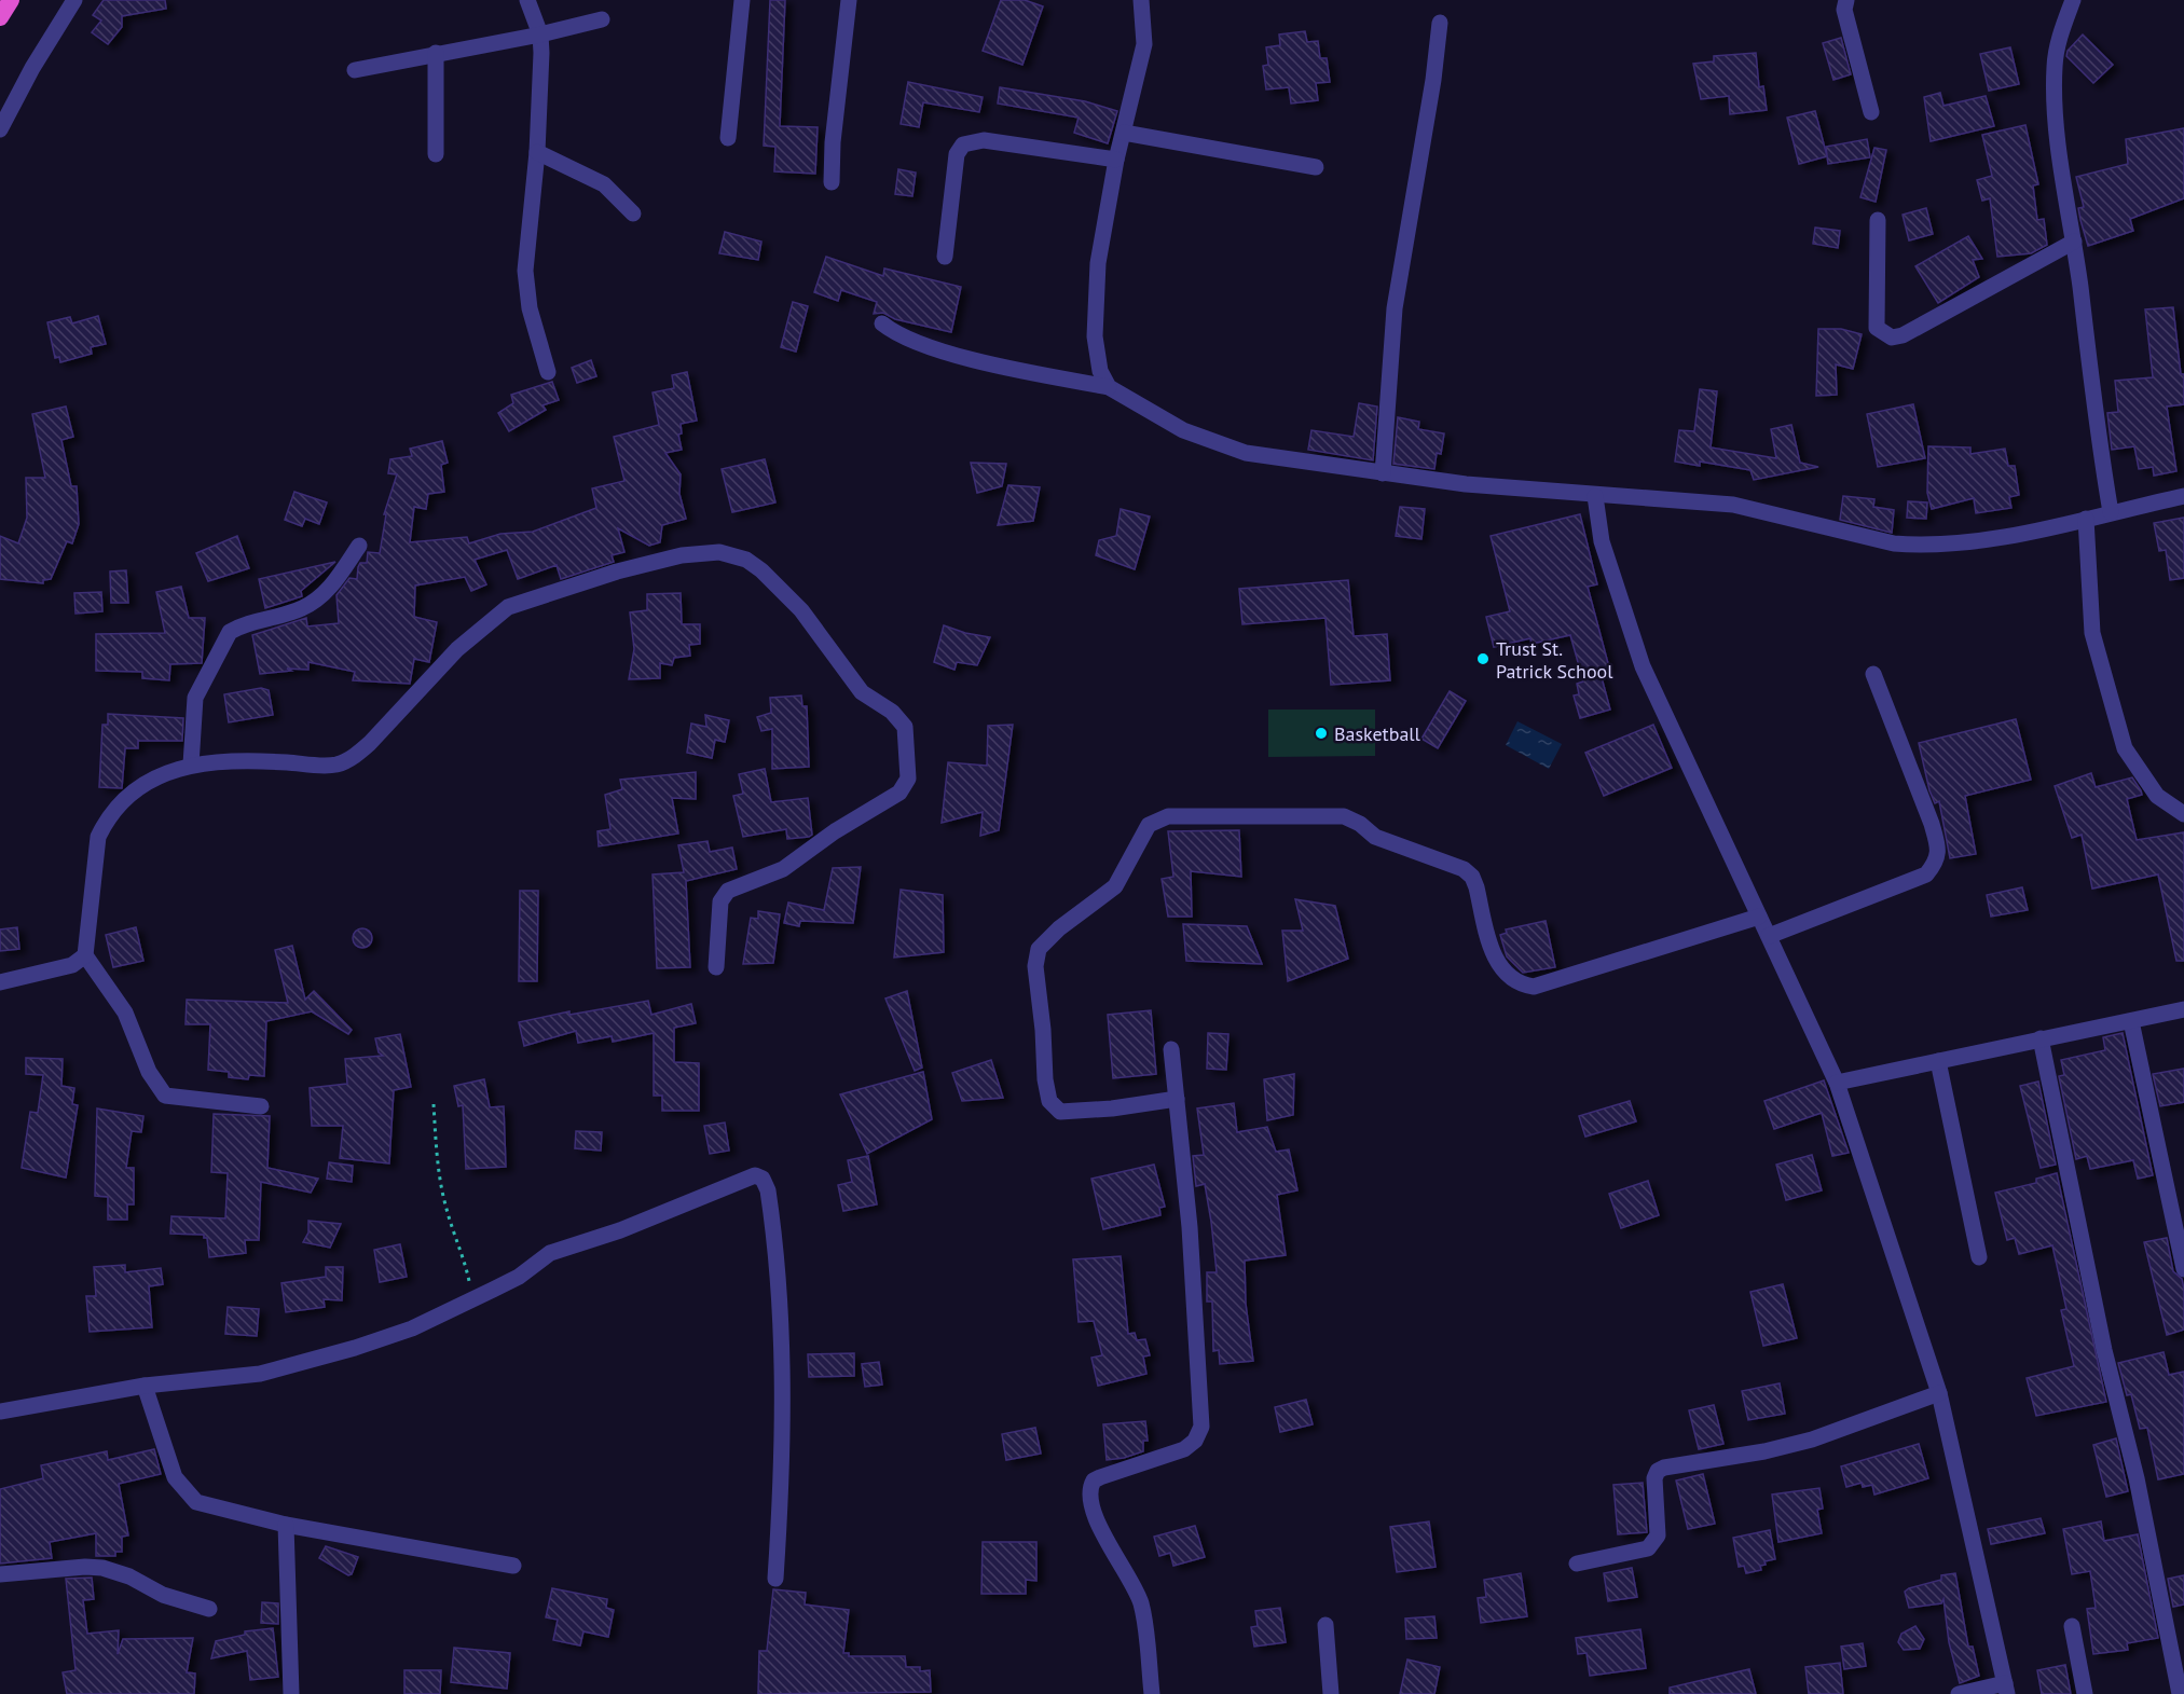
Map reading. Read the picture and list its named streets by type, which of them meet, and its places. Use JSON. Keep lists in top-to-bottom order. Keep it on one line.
{"places":["Trust St. Patrick School","Basketball"]}
